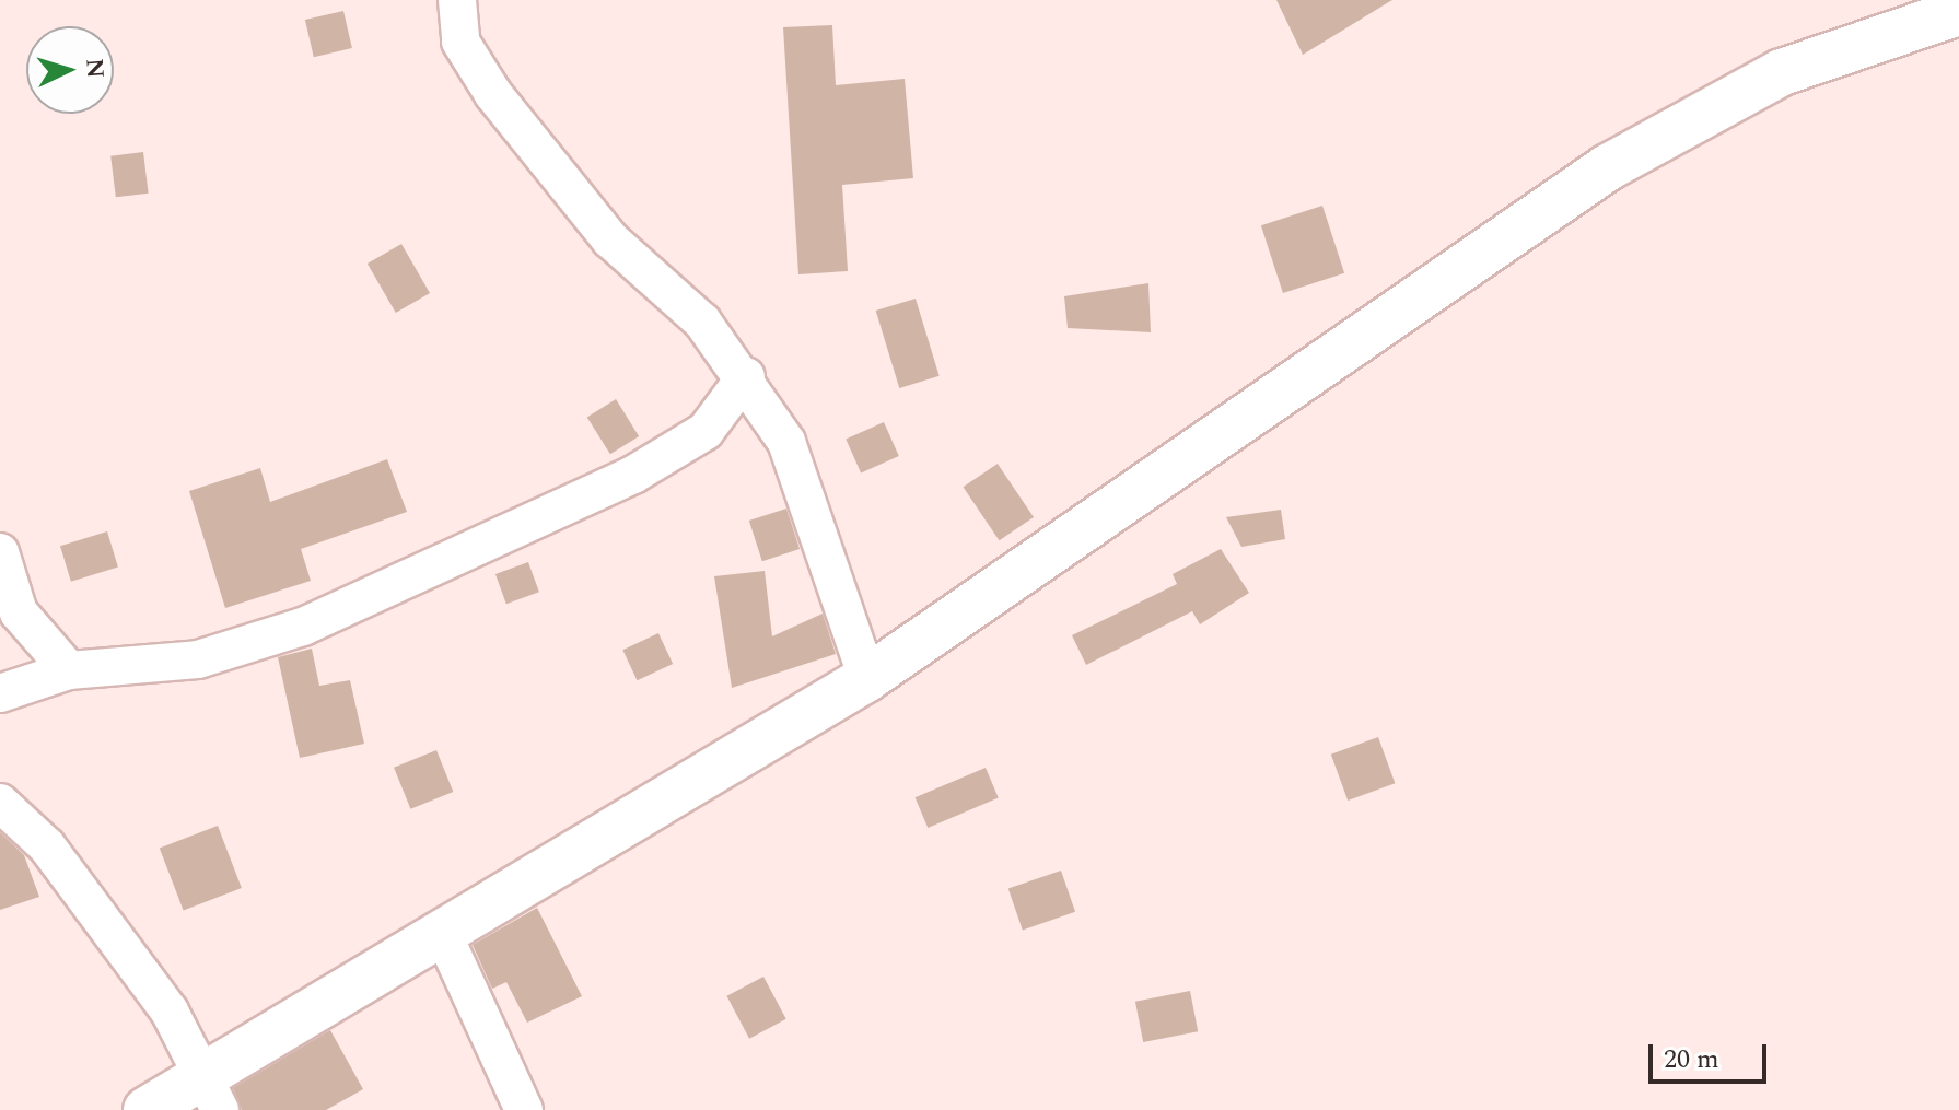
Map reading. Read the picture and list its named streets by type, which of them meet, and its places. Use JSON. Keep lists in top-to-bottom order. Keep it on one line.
{"scale_bar":"20 m","north":"right"}
